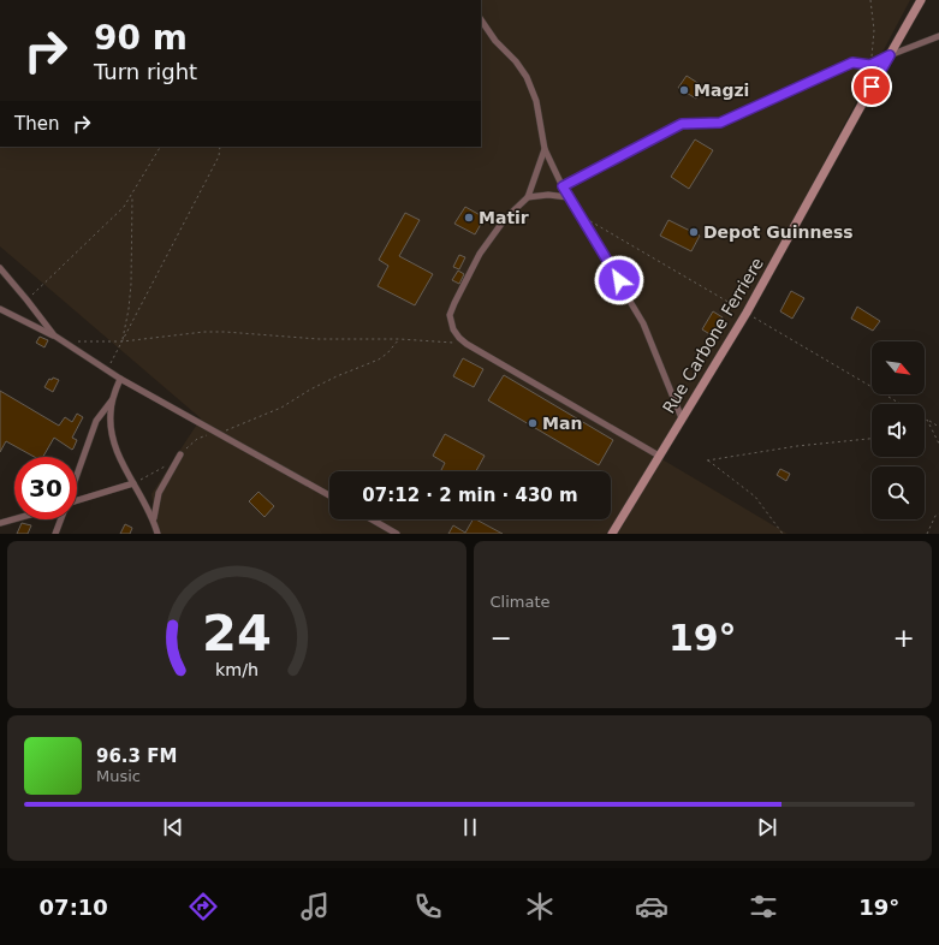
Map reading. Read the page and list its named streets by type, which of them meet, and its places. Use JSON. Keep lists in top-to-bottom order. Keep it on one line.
{"streets":{"street":["Rue Carbone Ferriere"]},"places":["Magzi","Matir","Depot Guinness","Man"],"north":"bottom right","page":{"turn":["90 m","Turn right"],"then":"Then","limit":"30","trip":"07:12 · 2 min · 430 m","tile":"Climate","heat":["−","19°","+"],"song":["96.3 FM","Music"],"tabs":["07:10","19°"],"gauge":["24","km/h"]}}
